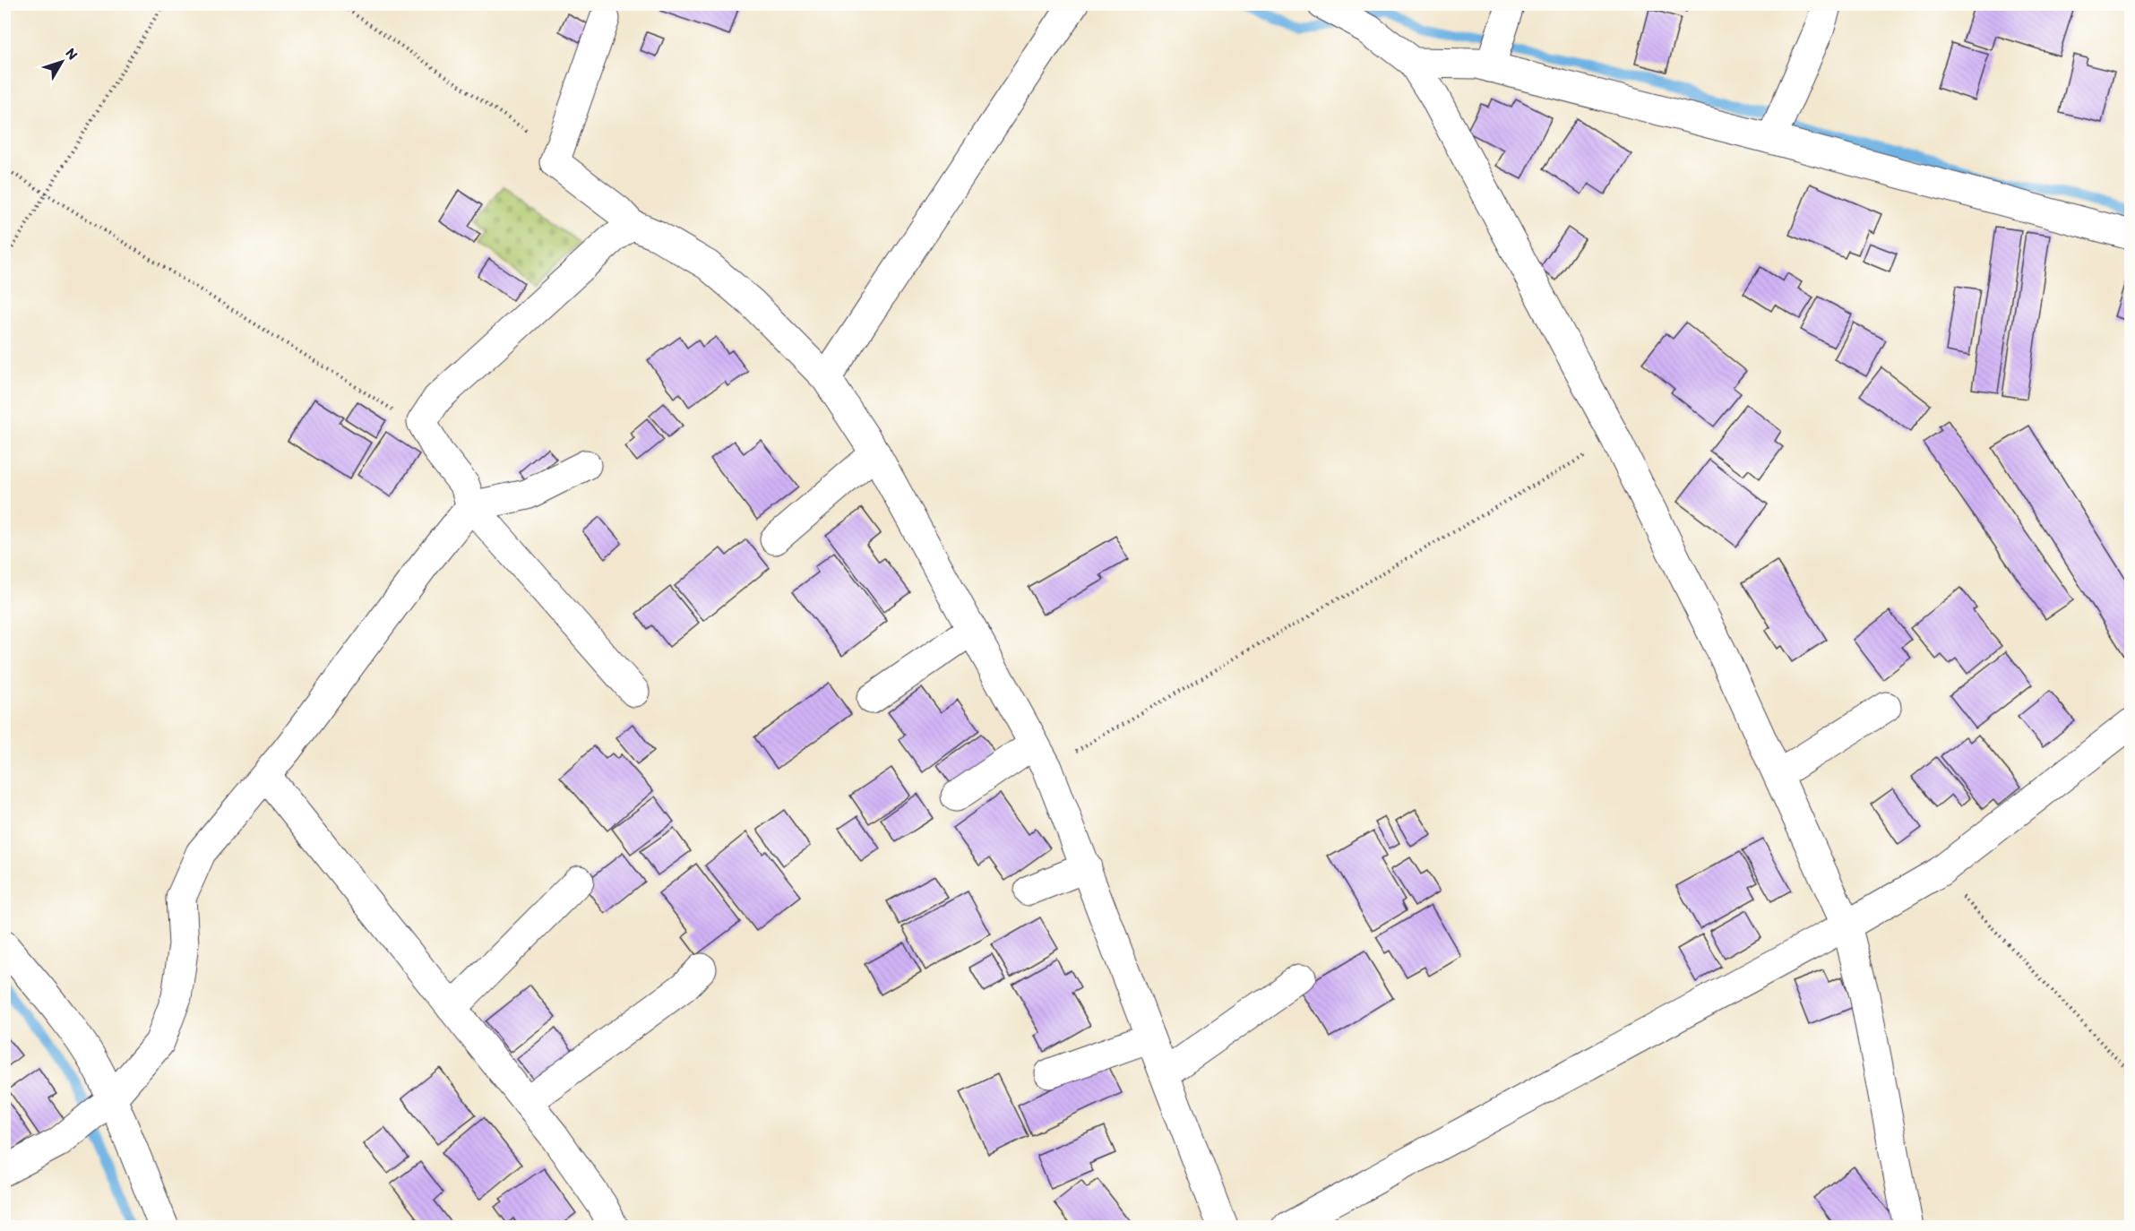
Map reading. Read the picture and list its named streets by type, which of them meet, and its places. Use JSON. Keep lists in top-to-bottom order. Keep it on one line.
{"north":"top right"}
